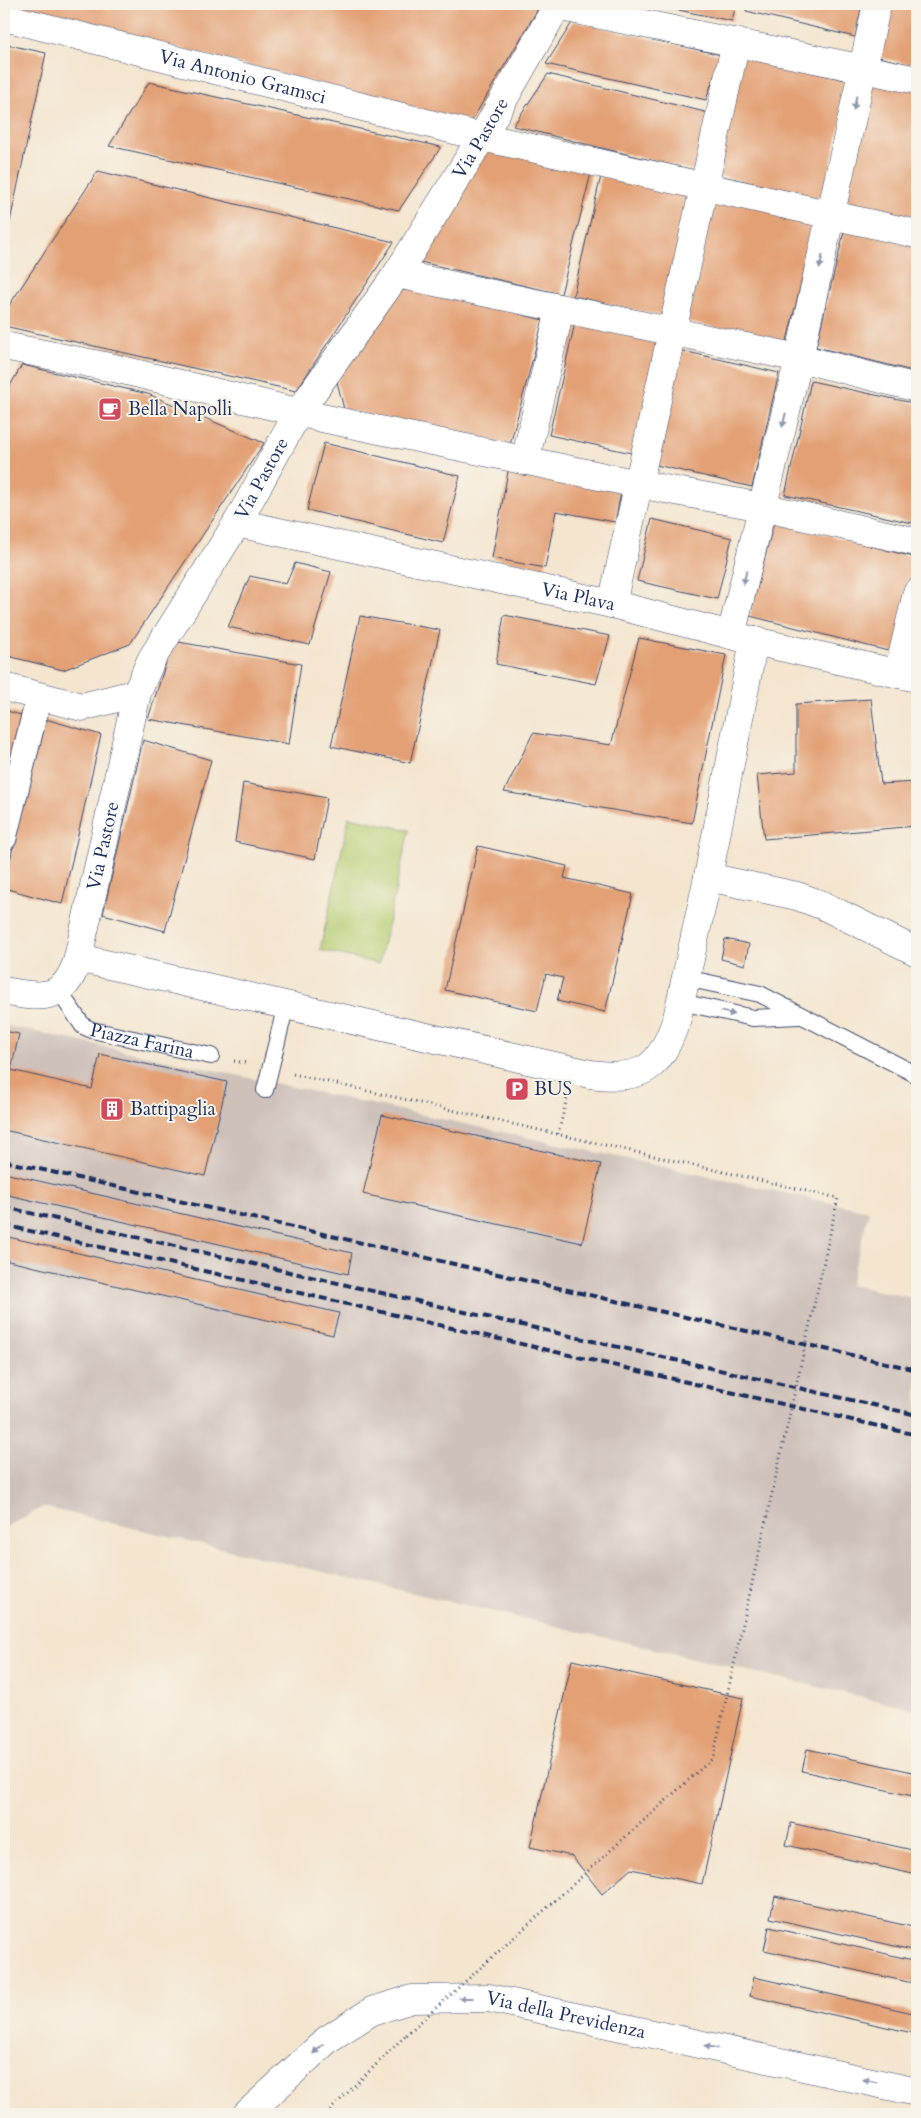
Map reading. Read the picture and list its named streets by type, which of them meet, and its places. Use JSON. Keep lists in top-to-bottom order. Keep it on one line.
{"streets":{"street":["Via Antonio Gramsci","Via Pastore","Via Plava","Via della Previdenza"],"lane":["Piazza Farina"]},"crossings":[["Via Antonio Gramsci","Via Pastore"],["Via Pastore","Via Plava"],["Via Pastore","Piazza Farina"]],"one_way":["Via della Previdenza"],"places":{"cafe":["Bella Napolli"],"parking":["BUS"],"building":["Battipaglia"]}}
